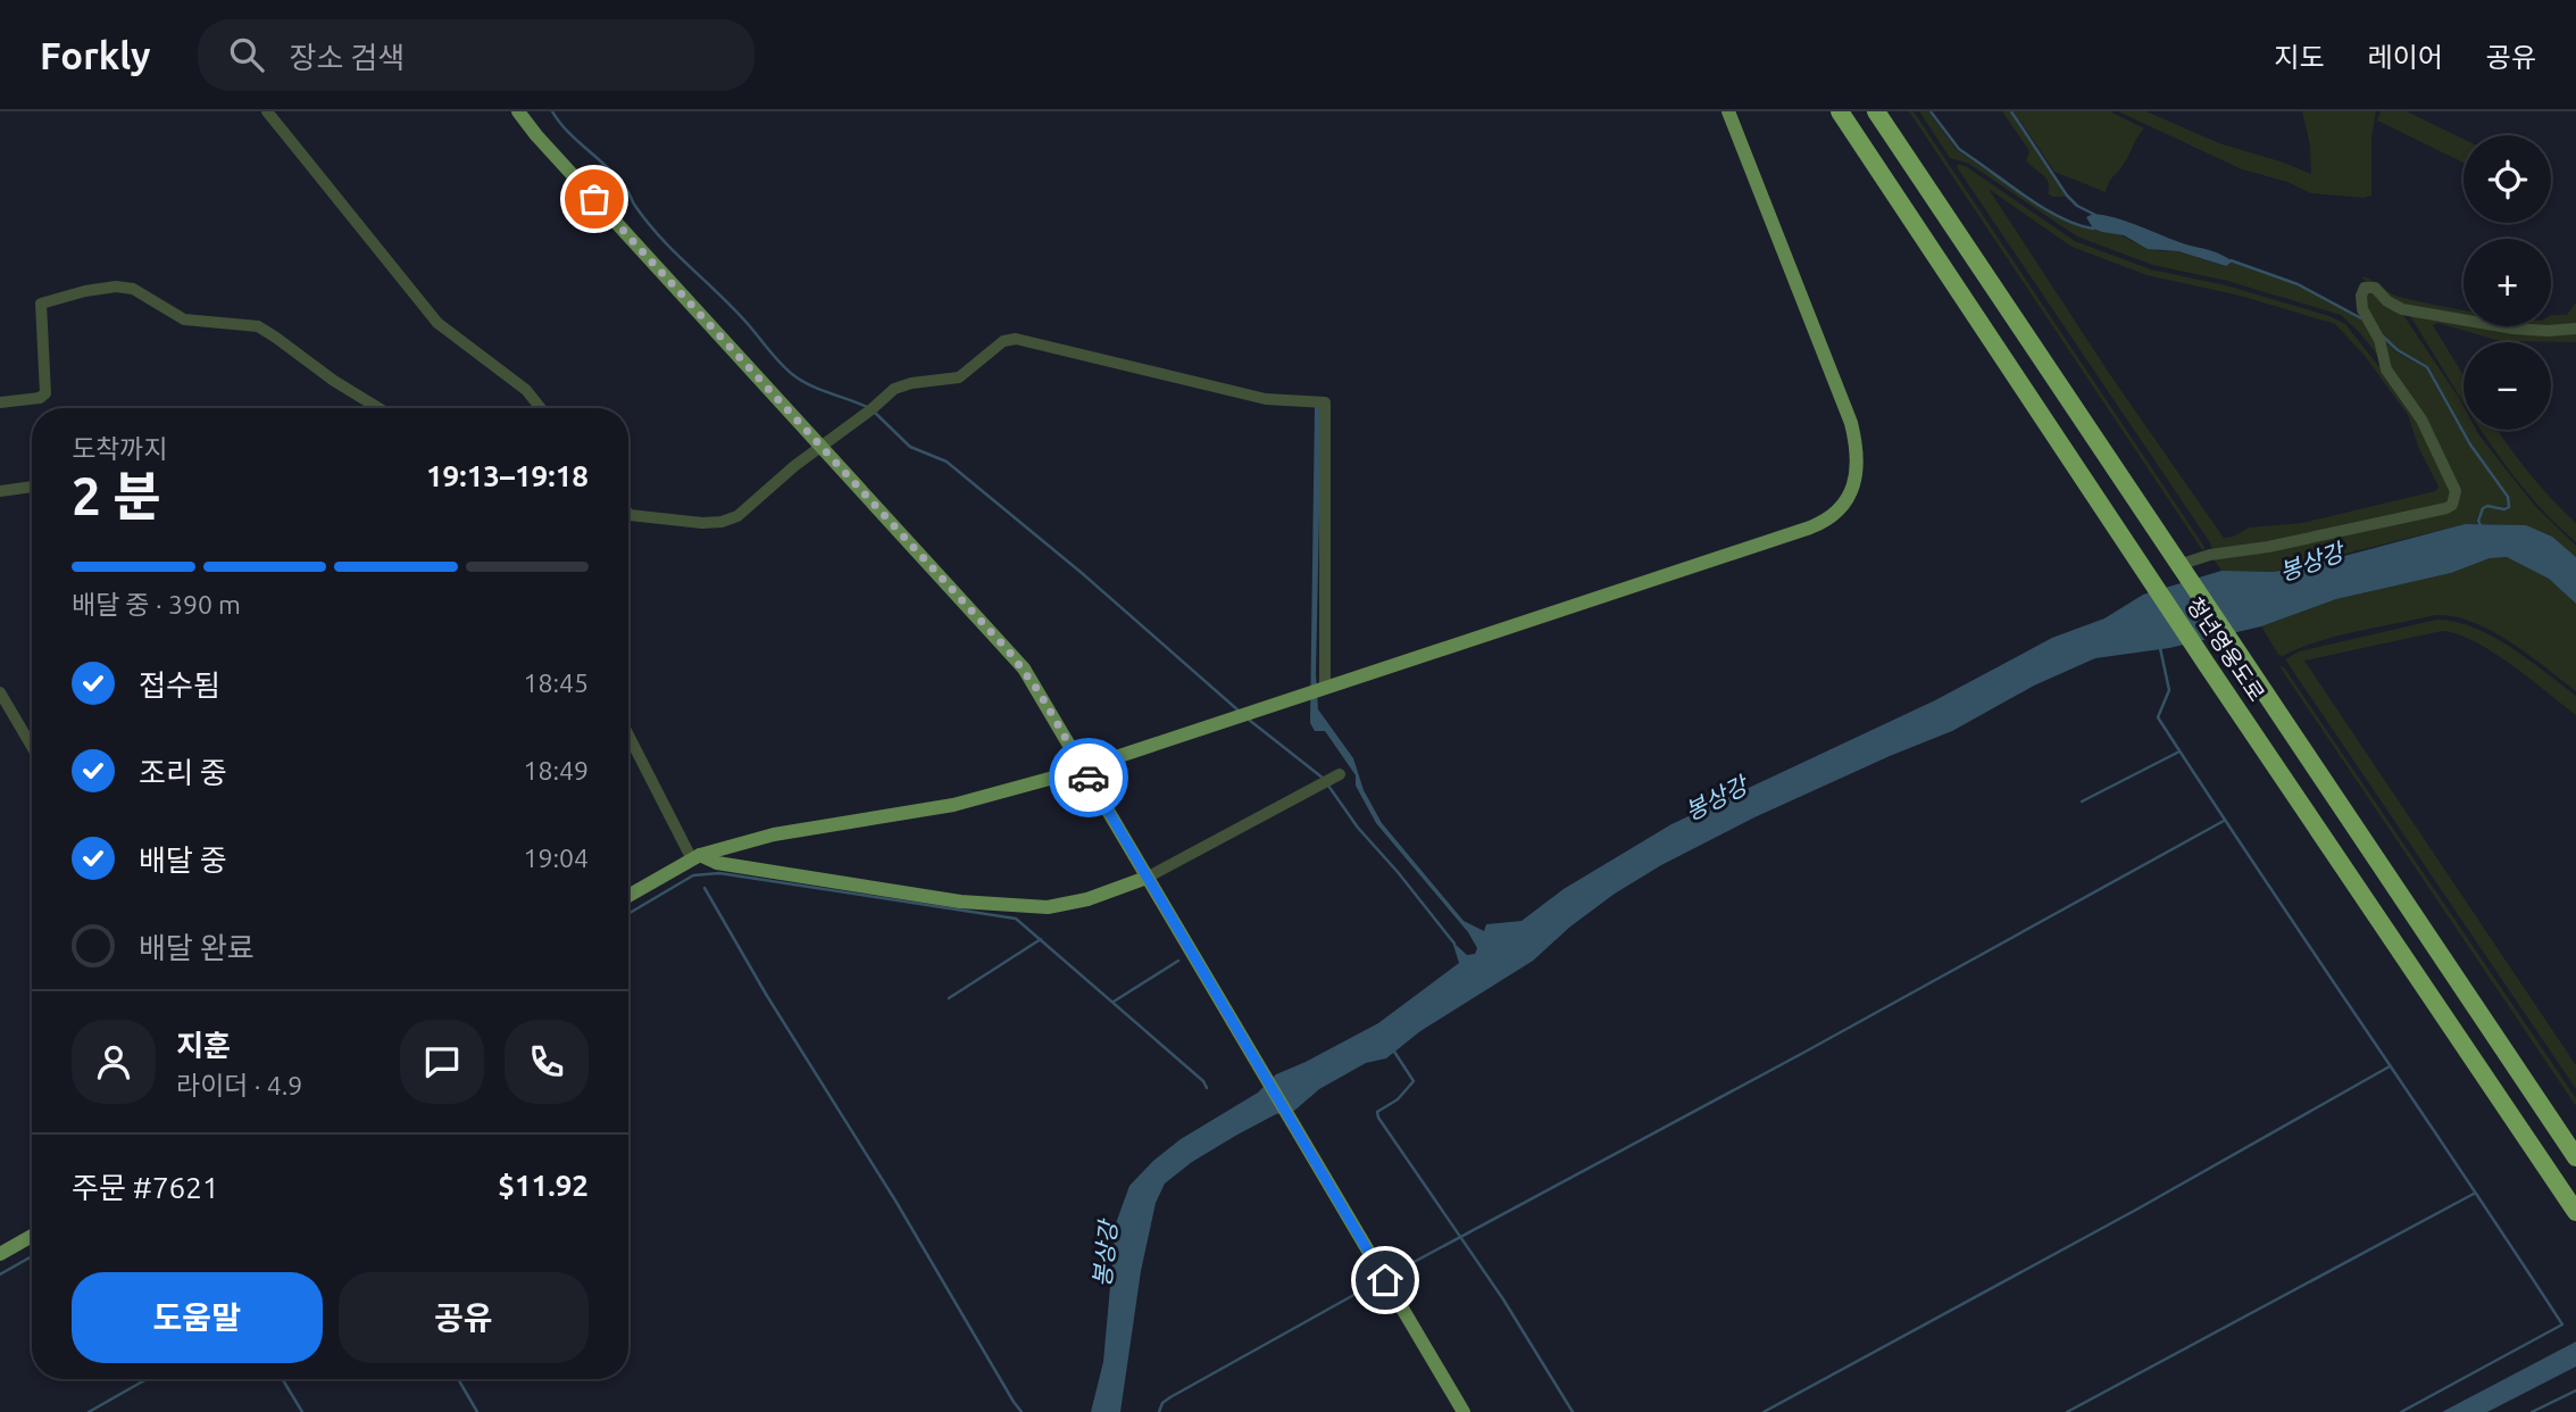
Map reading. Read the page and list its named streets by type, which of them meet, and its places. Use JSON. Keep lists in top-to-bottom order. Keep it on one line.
{"streets":{"highway":["청년영웅도로"]},"water":["봉상강"],"page":{"header":"Forkly","search":"장소 검색","nav":["지도","레이어","공유"],"map_buttons":["+","−"],"heading":["2 분","도착까지","19:13–19:18"],"panel":["지훈","라이더 · 4.9","주문 #7621","$11.92"],"bar":"배달 중 · 390 m","list":[["접수됨","18:45"],["조리 중","18:49"],["배달 중","19:04"],"배달 완료"],"buttons":["도움말","공유"]}}
